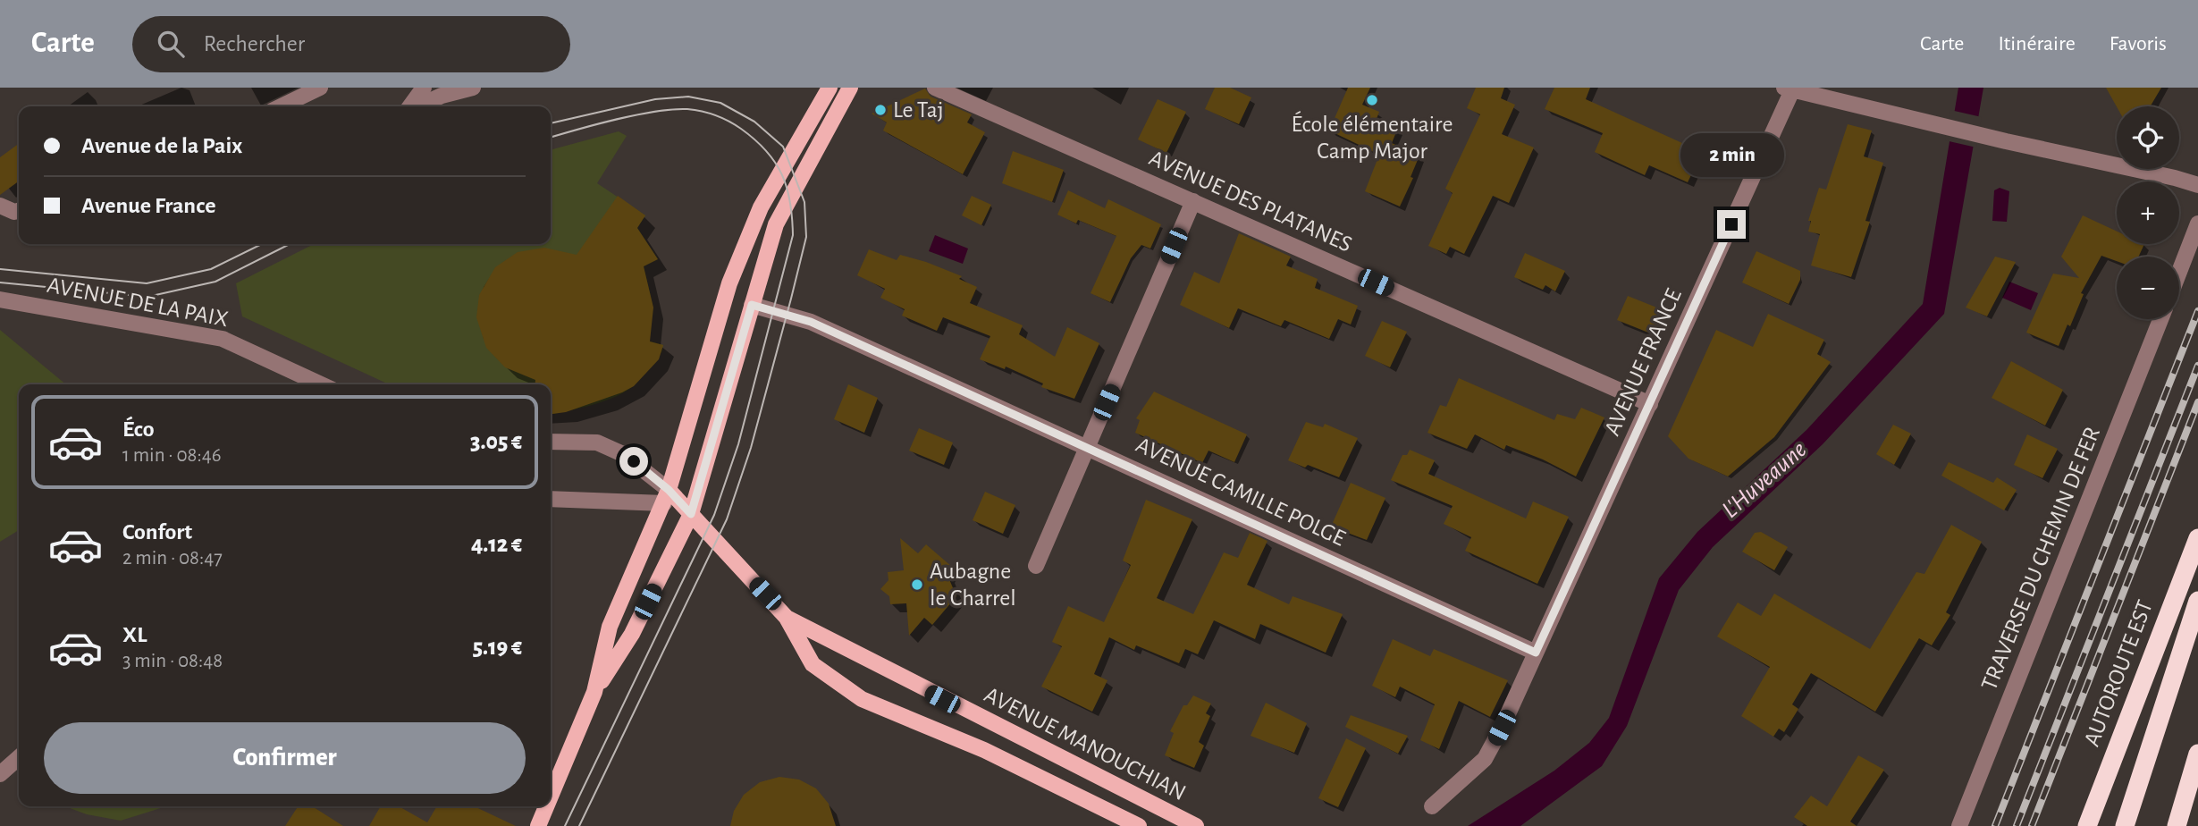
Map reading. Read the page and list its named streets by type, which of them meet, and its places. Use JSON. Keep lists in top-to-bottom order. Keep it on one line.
{"streets":{"highway":["AUTOROUTE EST"],"main road":["AVENUE MANOUCHIAN"],"street":["AVENUE DES PLATANES","AVENUE DE LA PAIX","AVENUE FRANCE","AVENUE CAMILLE POLGE","TRAVERSE DU CHEMIN DE FER"]},"crossings":[["AVENUE DES PLATANES","AVENUE FRANCE"],["AVENUE FRANCE","AVENUE CAMILLE POLGE"]],"water":["L'Huveaune"],"places":["École élémentaire Camp Major","Le Taj","Aubagne le Charrel"],"page":{"header":"Carte","search":"Rechercher","nav":["Carte","Itinéraire","Favoris"],"map_buttons":["+","−"],"banner":["Avenue de la Paix","Avenue France"],"bubble":"2 min","list":[{"name":"Éco","note":"1 min · 08:46","value":"3.05 €"},{"name":"Confort","note":"2 min · 08:47","value":"4.12 €"},{"name":"XL","note":"3 min · 08:48","value":"5.19 €"}],"buttons":"Confirmer"}}
